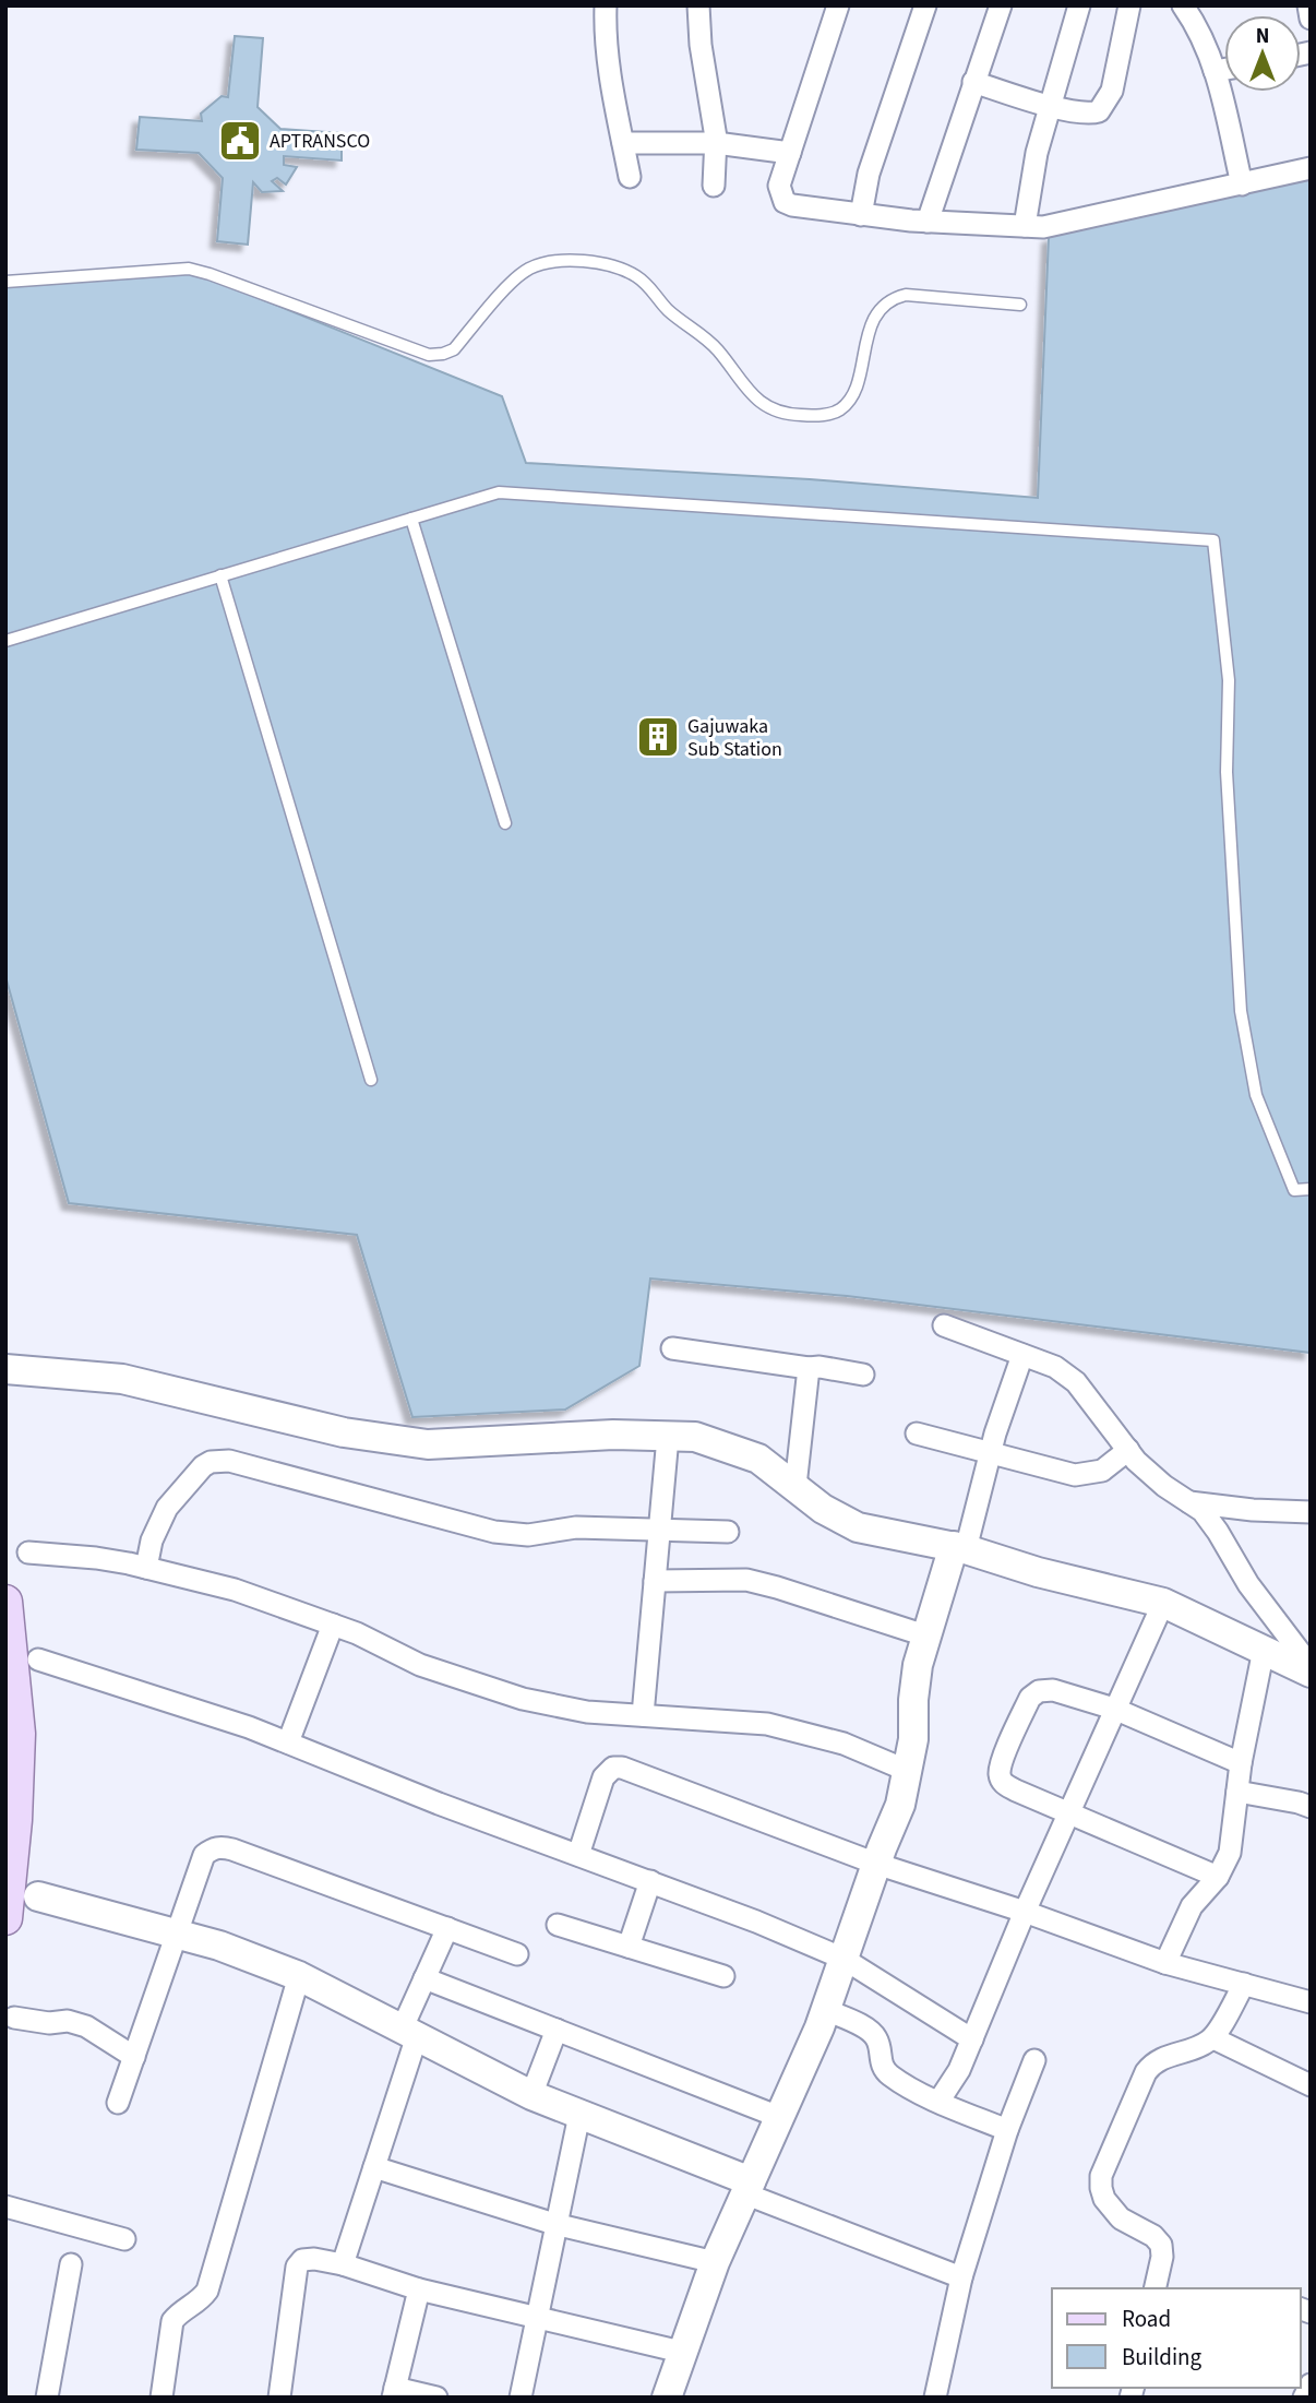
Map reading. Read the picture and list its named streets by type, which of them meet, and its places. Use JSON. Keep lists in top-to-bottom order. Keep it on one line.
{"places":{"public building":["APTRANSCO"],"building":["Gajuwaka Sub Station"]},"legend":["Road","Building"],"north":"top"}
